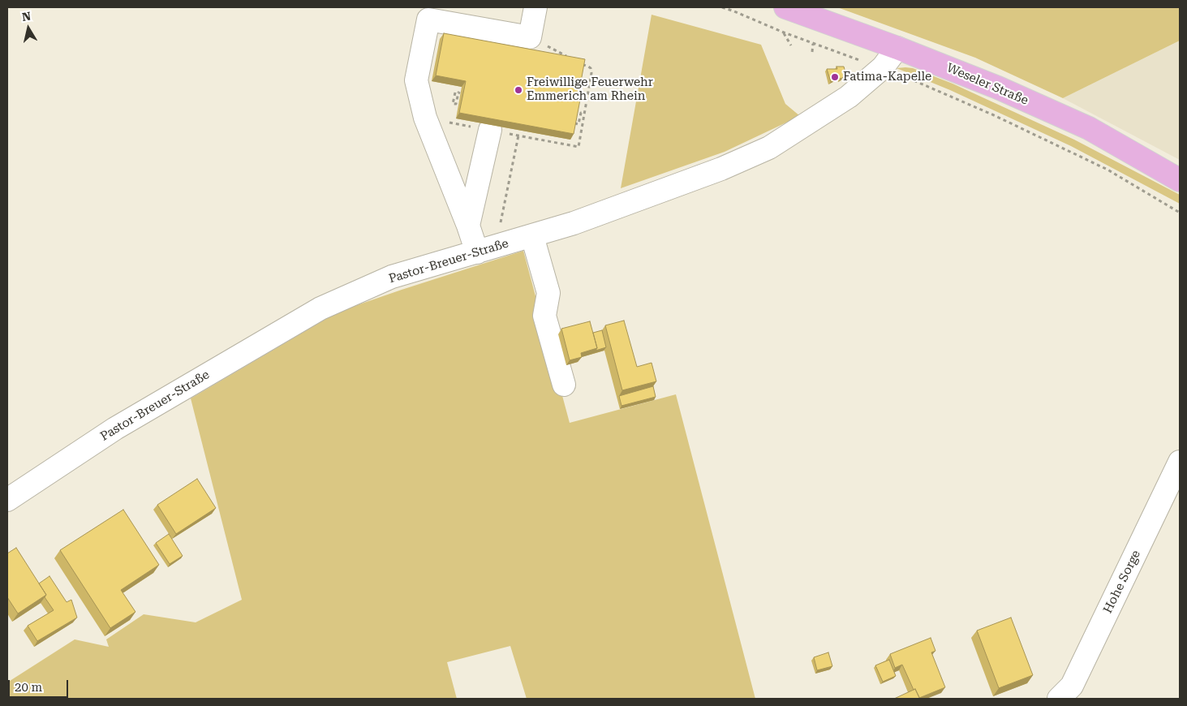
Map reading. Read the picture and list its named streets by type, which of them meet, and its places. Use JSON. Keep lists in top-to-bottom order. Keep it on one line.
{"streets":{"main road":["Weseler Straße"],"street":["Pastor-Breuer-Straße","Hohe Sorge"]},"crossings":[["Weseler Straße","Pastor-Breuer-Straße"]],"places":["Fatima-Kapelle","Freiwillige Feuerwehr Emmerich am Rhein"],"scale_bar":"20 m","north":"top"}
